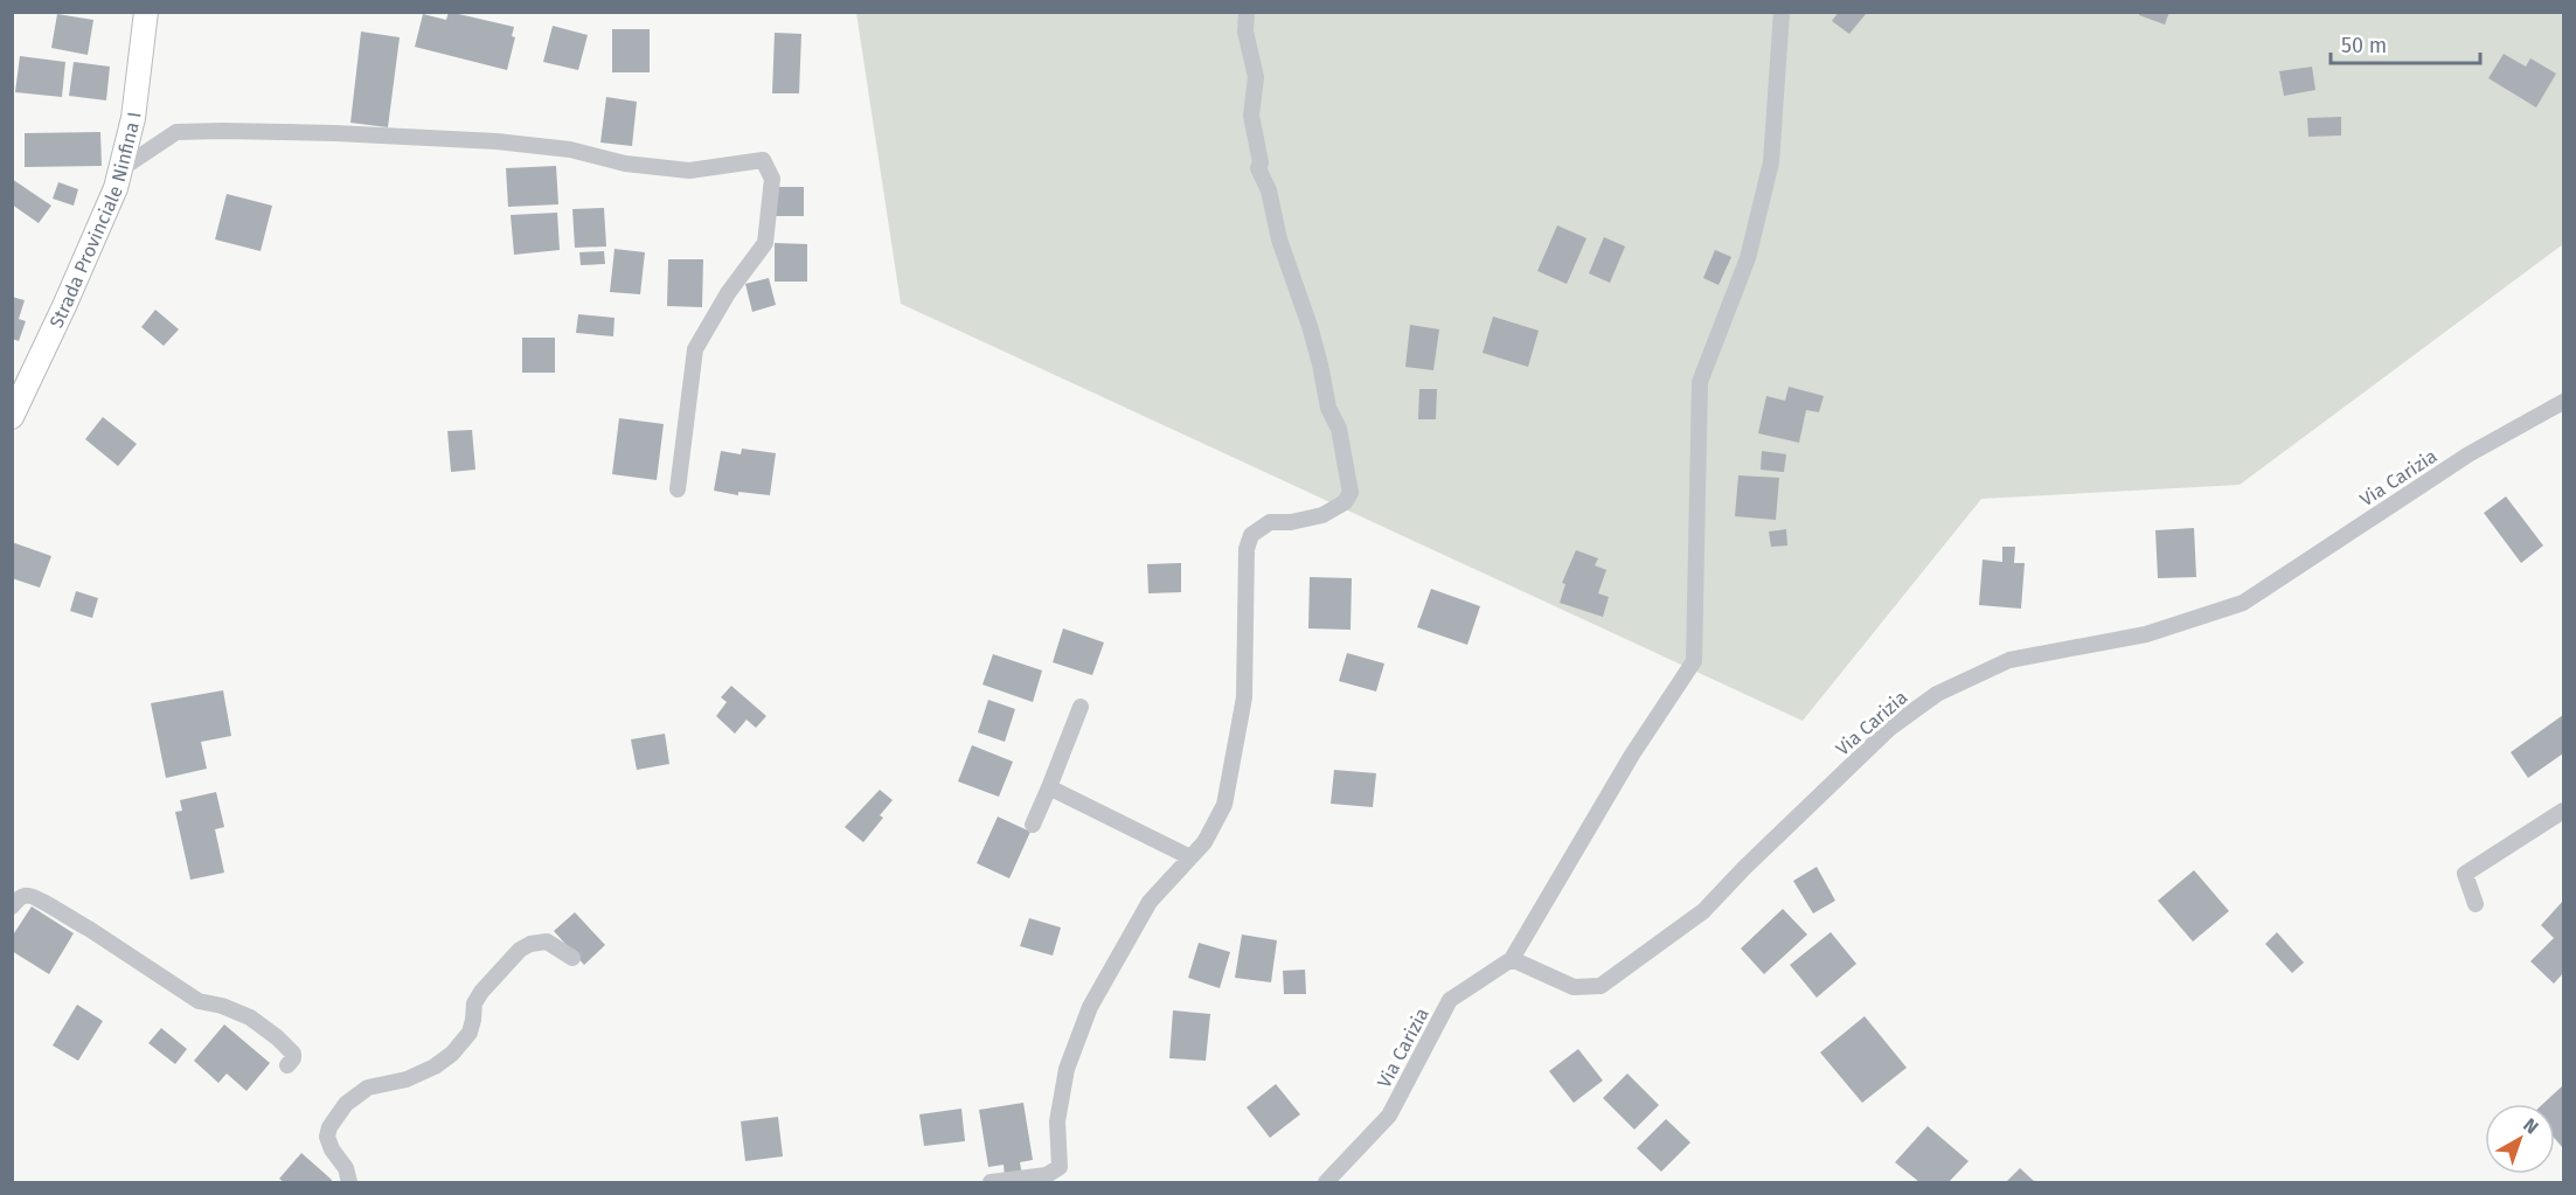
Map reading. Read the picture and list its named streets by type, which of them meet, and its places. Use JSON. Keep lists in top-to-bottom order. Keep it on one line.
{"streets":{"main road":["Strada Provinciale Ninfina I"],"street":["Via Carizia"]},"scale_bar":"50 m","north":"top right"}
